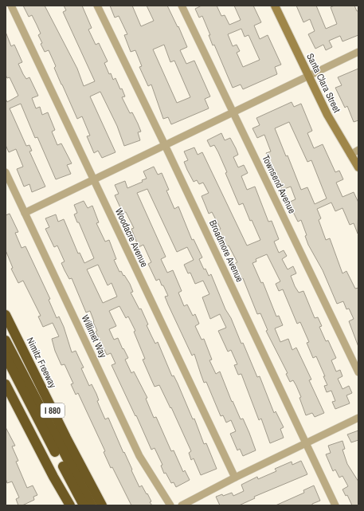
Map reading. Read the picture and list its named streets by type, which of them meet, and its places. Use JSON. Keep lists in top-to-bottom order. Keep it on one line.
{"streets":{"highway":["Nimitz Freeway","I 880"],"main road":["Santa Clara Street"],"street":["Townsend Avenue","Woodacre Avenue","Broadmore Avenue","Willimet Way"]}}
